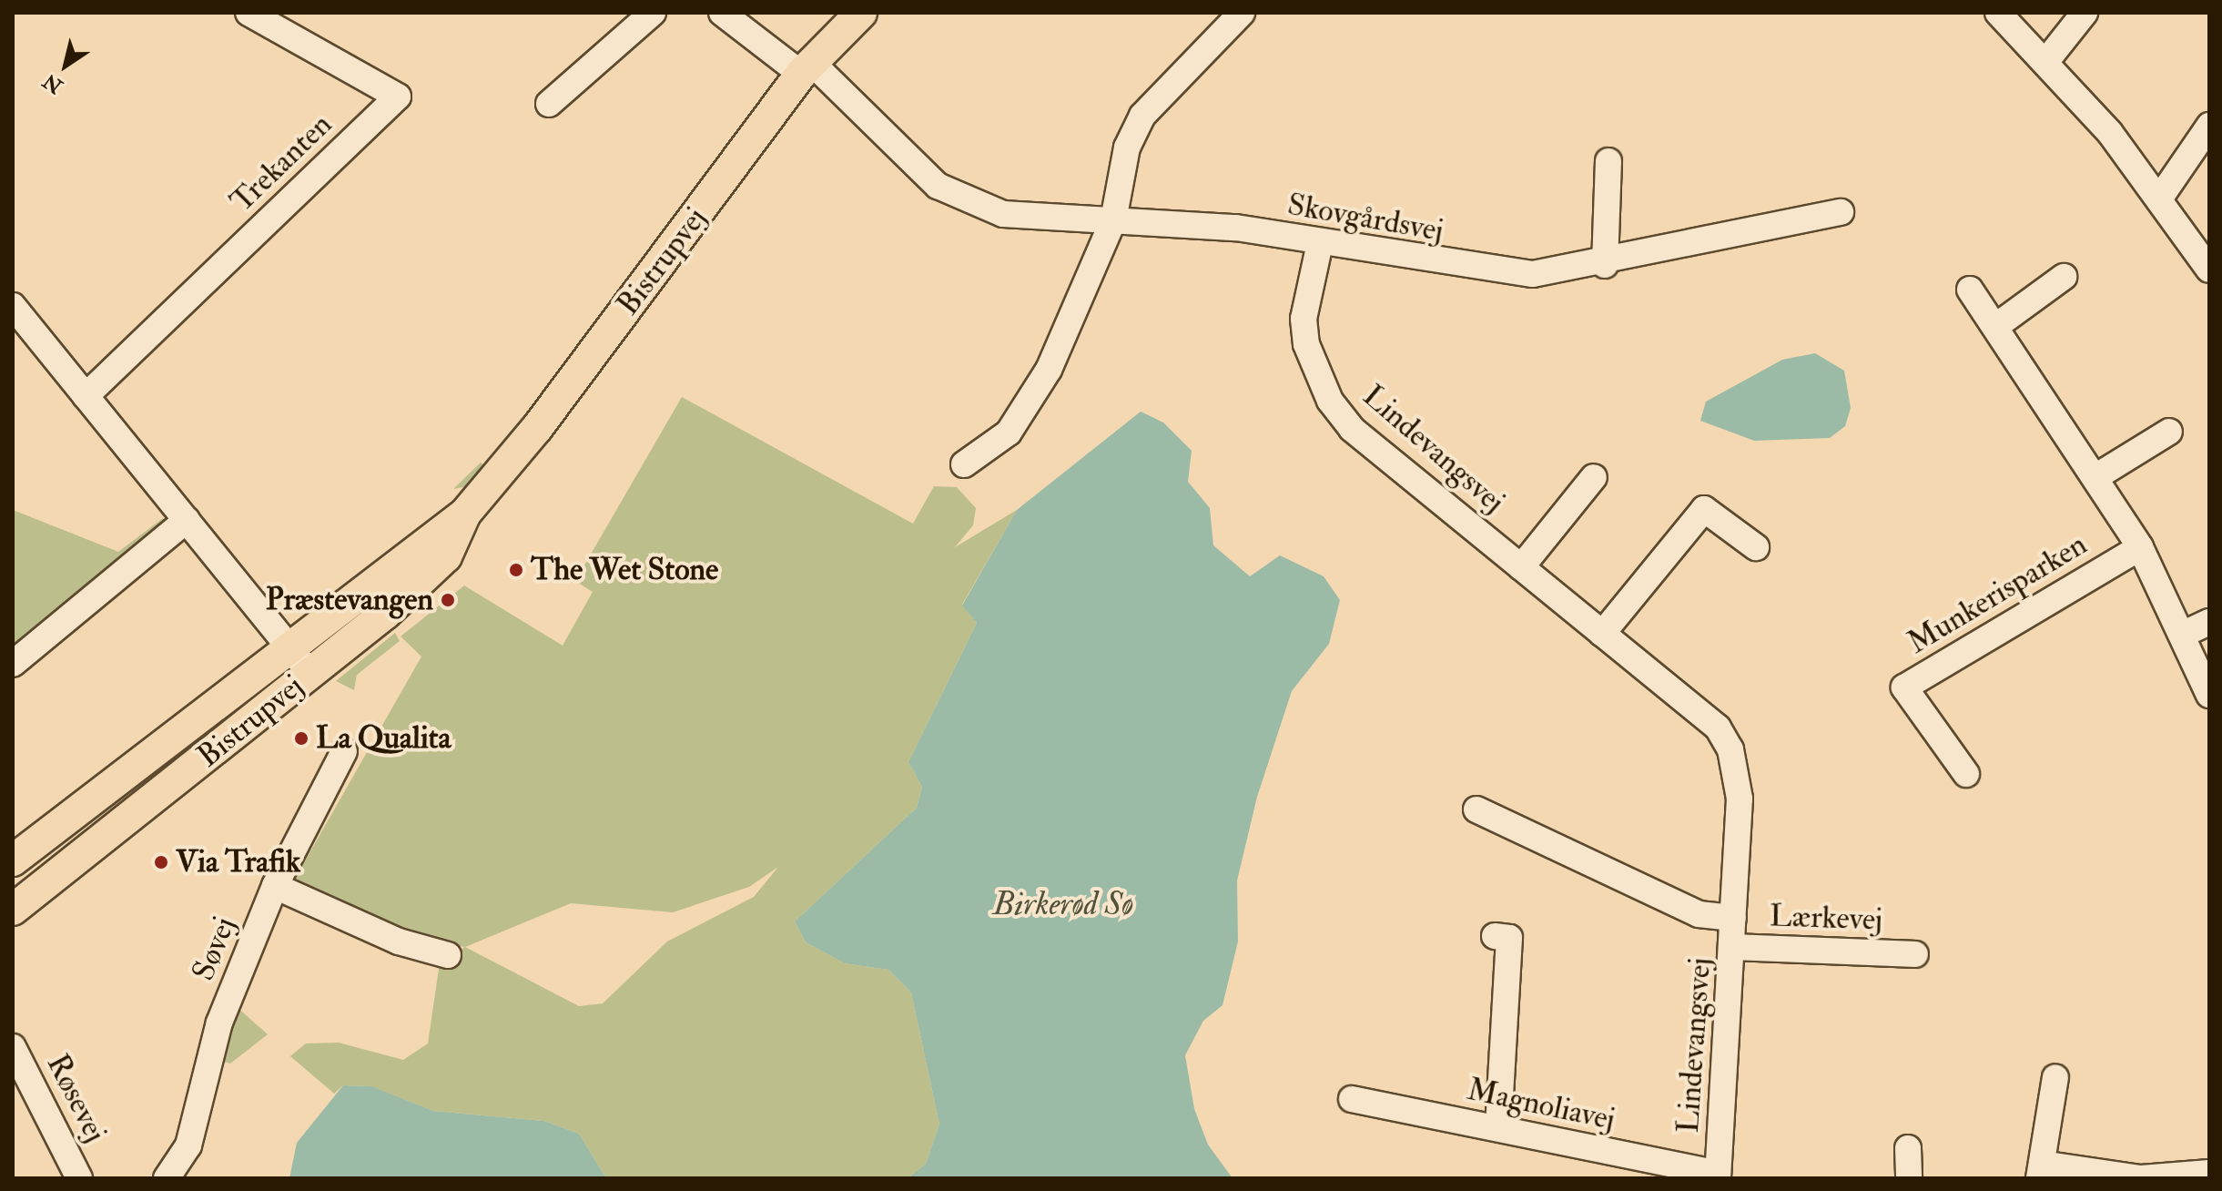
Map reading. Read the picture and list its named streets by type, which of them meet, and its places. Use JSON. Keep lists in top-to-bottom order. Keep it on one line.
{"streets":{"main road":["Bistrupvej"],"street":["Trekanten","Skovgårdsvej","Lindevangsvej","Munkerisparken","Lærkevej","Søvej","Røsevej","Magnoliavej"]},"crossings":[["Skovgårdsvej","Bistrupvej"],["Skovgårdsvej","Lindevangsvej"],["Lindevangsvej","Lærkevej"],["Lindevangsvej","Magnoliavej"]],"water":["Birkerød Sø"],"places":["The Wet Stone","Præstevangen","La Qualita","Via Trafik"],"north":"bottom left"}
